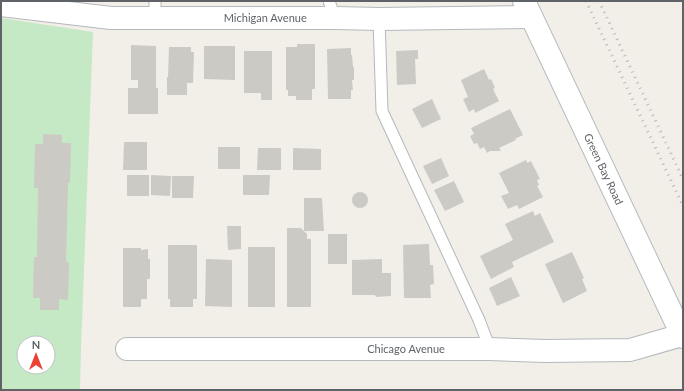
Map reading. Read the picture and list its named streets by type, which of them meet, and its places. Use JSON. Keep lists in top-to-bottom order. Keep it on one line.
{"streets":{"street":["Michigan Avenue","Green Bay Road","Chicago Avenue"]},"crossings":[["Michigan Avenue","Green Bay Road"],["Green Bay Road","Chicago Avenue"]],"north":"top"}
